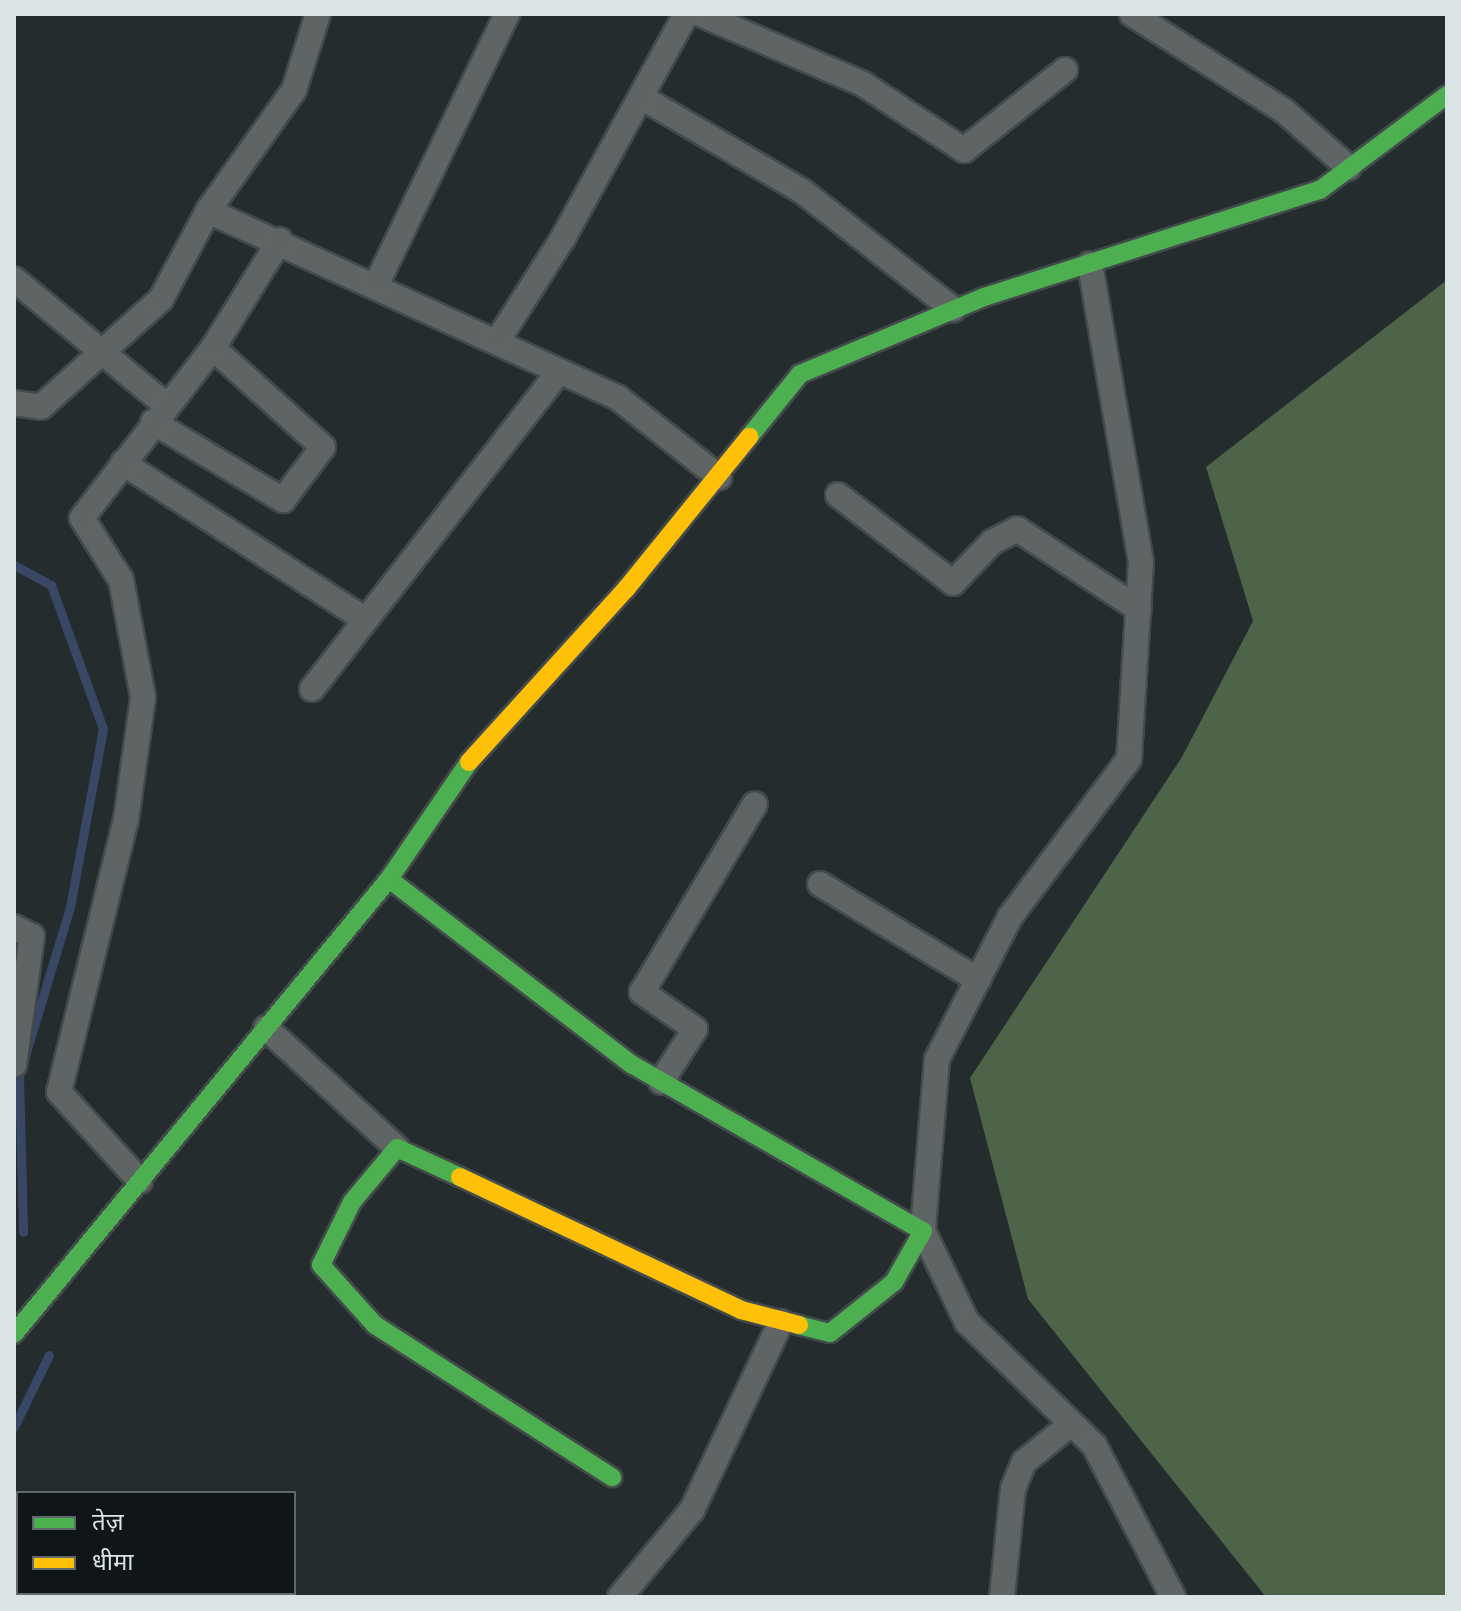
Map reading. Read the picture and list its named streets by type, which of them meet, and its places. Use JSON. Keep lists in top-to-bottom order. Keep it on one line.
{"legend":["तेज़","धीमा"]}
